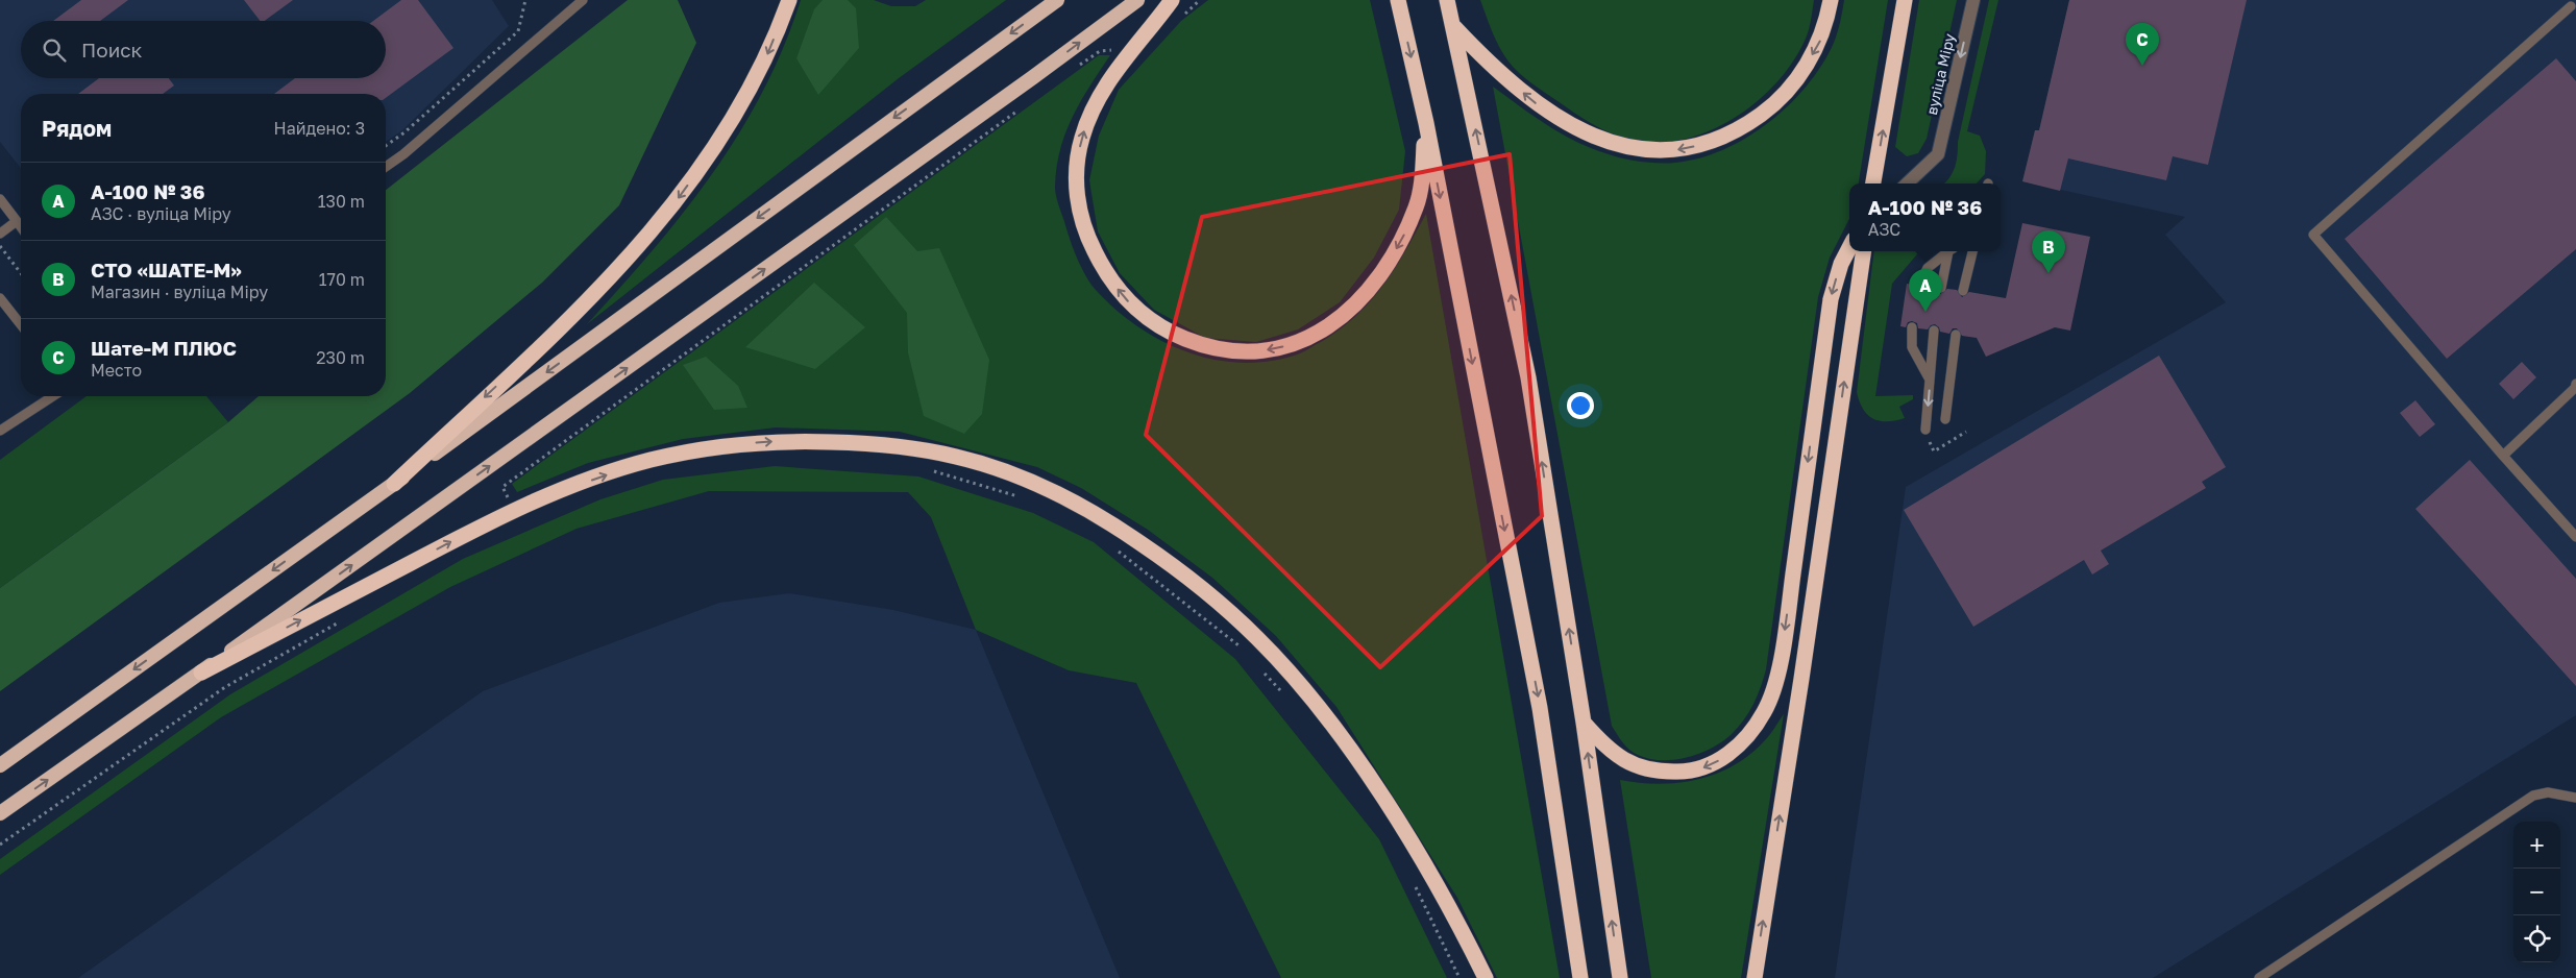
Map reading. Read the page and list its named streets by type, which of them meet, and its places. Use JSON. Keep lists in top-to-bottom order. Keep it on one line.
{"streets":{"street":["вуліца Міру"]},"one_way":["вуліца Міру"],"page":{"search":"Поиск","pins":["C","B","A"],"heading":["Рядом","Найдено: 3"],"list":[{"mark":"A","name":"А-100 № 36","note":"АЗС · вуліца Міру","value":"130 m"},{"mark":"B","name":"СТО «ШАТЕ-М»","note":"Магазин · вуліца Міру","value":"170 m"},{"mark":"C","name":"Шате-М ПЛЮС","note":"Место","value":"230 m"}],"popup":["А-100 № 36","АЗС"],"map_buttons":["+","−"]}}
